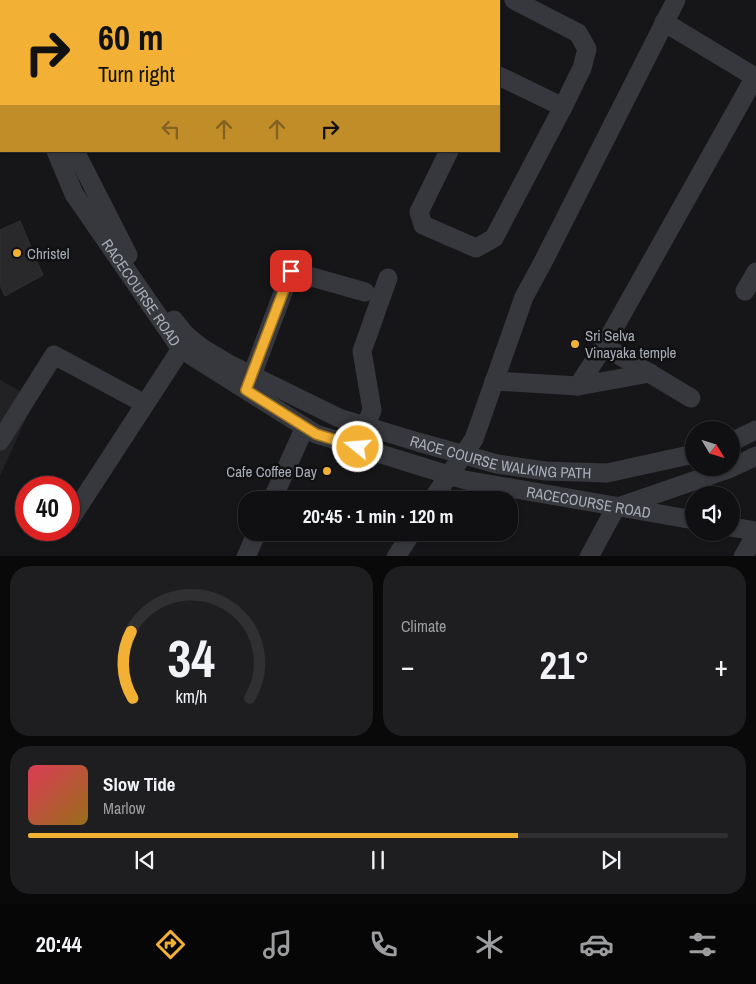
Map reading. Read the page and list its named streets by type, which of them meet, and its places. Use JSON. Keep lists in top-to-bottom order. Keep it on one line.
{"streets":{"street":["RACECOURSE ROAD","RACE COURSE WALKING PATH"]},"crossings":[["RACECOURSE ROAD","RACE COURSE WALKING PATH"]],"places":["Christel","Sri Selva Vinayaka temple","Cafe Coffee Day"],"north":"bottom right","page":{"turn":["60 m","Turn right"],"limit":"40","trip":"20:45 · 1 min · 120 m","tile":"Climate","heat":["−","21°","+"],"song":["Slow Tide","Marlow"],"tabs":"20:44","gauge":["34","km/h"]}}
